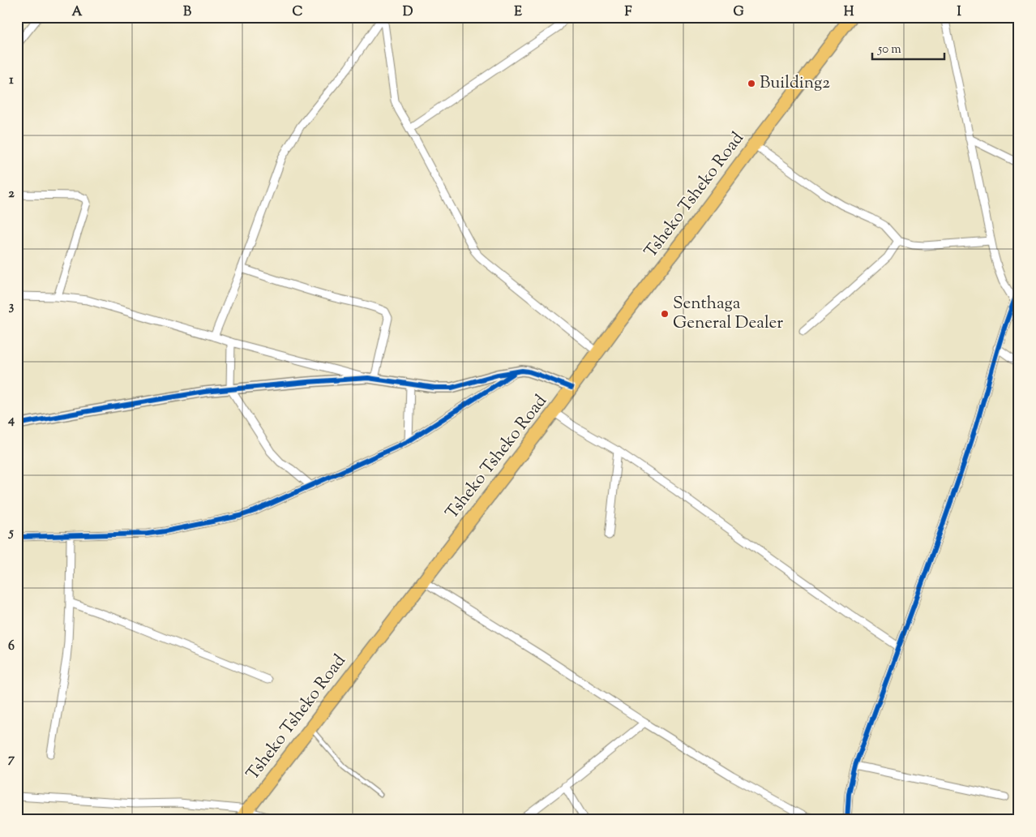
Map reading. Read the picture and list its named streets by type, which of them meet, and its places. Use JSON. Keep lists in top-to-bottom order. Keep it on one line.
{"streets":{"highway":["Tsheko Tsheko Road"]},"places":["Building2","Senthaga General Dealer"],"scale_bar":"50 m","grid":{"columns":["A","B","C","D","E","F","G","H","I"],"rows":["1","2","3","4","5","6","7"]}}
